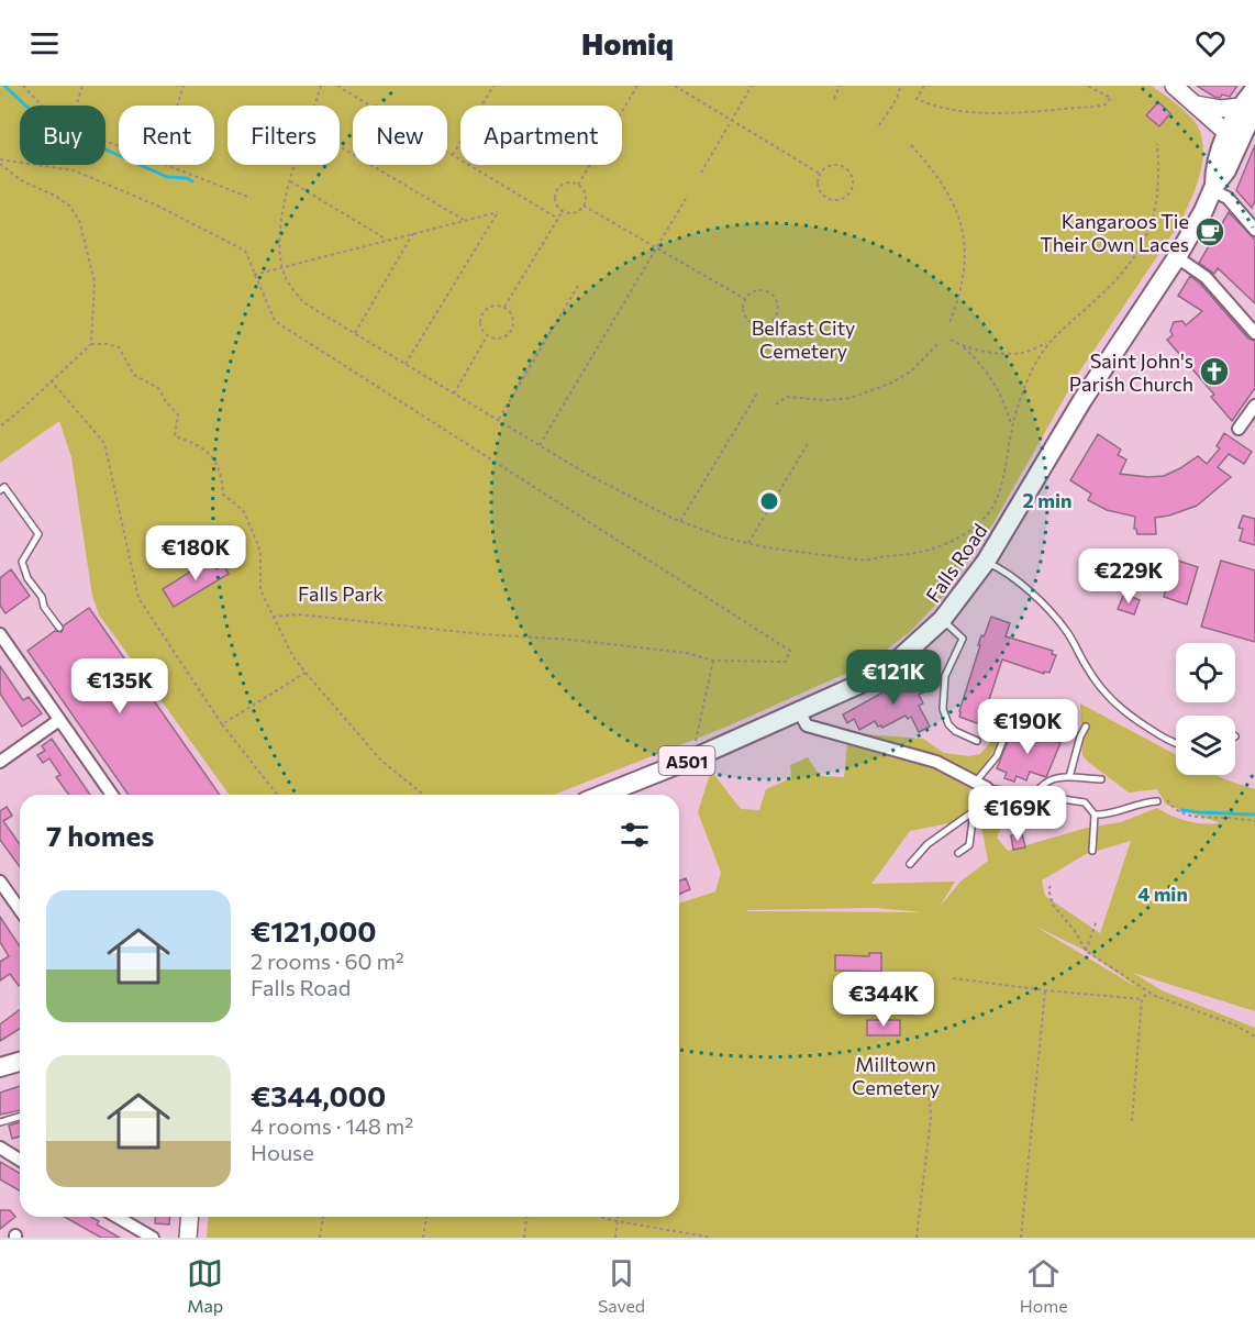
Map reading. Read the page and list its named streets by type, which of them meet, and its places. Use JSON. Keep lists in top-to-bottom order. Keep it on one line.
{"streets":{"main road":["Falls Road","A501"]},"parks":["Belfast City Cemetery","Falls Park","Milltown Cemetery"],"places":{"cafe":["Kangaroos Tie Their Own Laces"],"church":["Saint John's Parish Church"]},"page":{"header":"Homiq","chip":["Buy","Rent","Filters","New","Apartment"],"price":["€180K","€229K","€121K","€135K","€190K","€169K","€344K"],"heading":"7 homes","list":[{"name":"€121,000","note":"2 rooms · 60 m² · Falls Road"},{"name":"€344,000","note":"4 rooms · 148 m² · House"}],"tabs":["Map","Saved","Home"]},"rings":["2 min","4 min"]}
